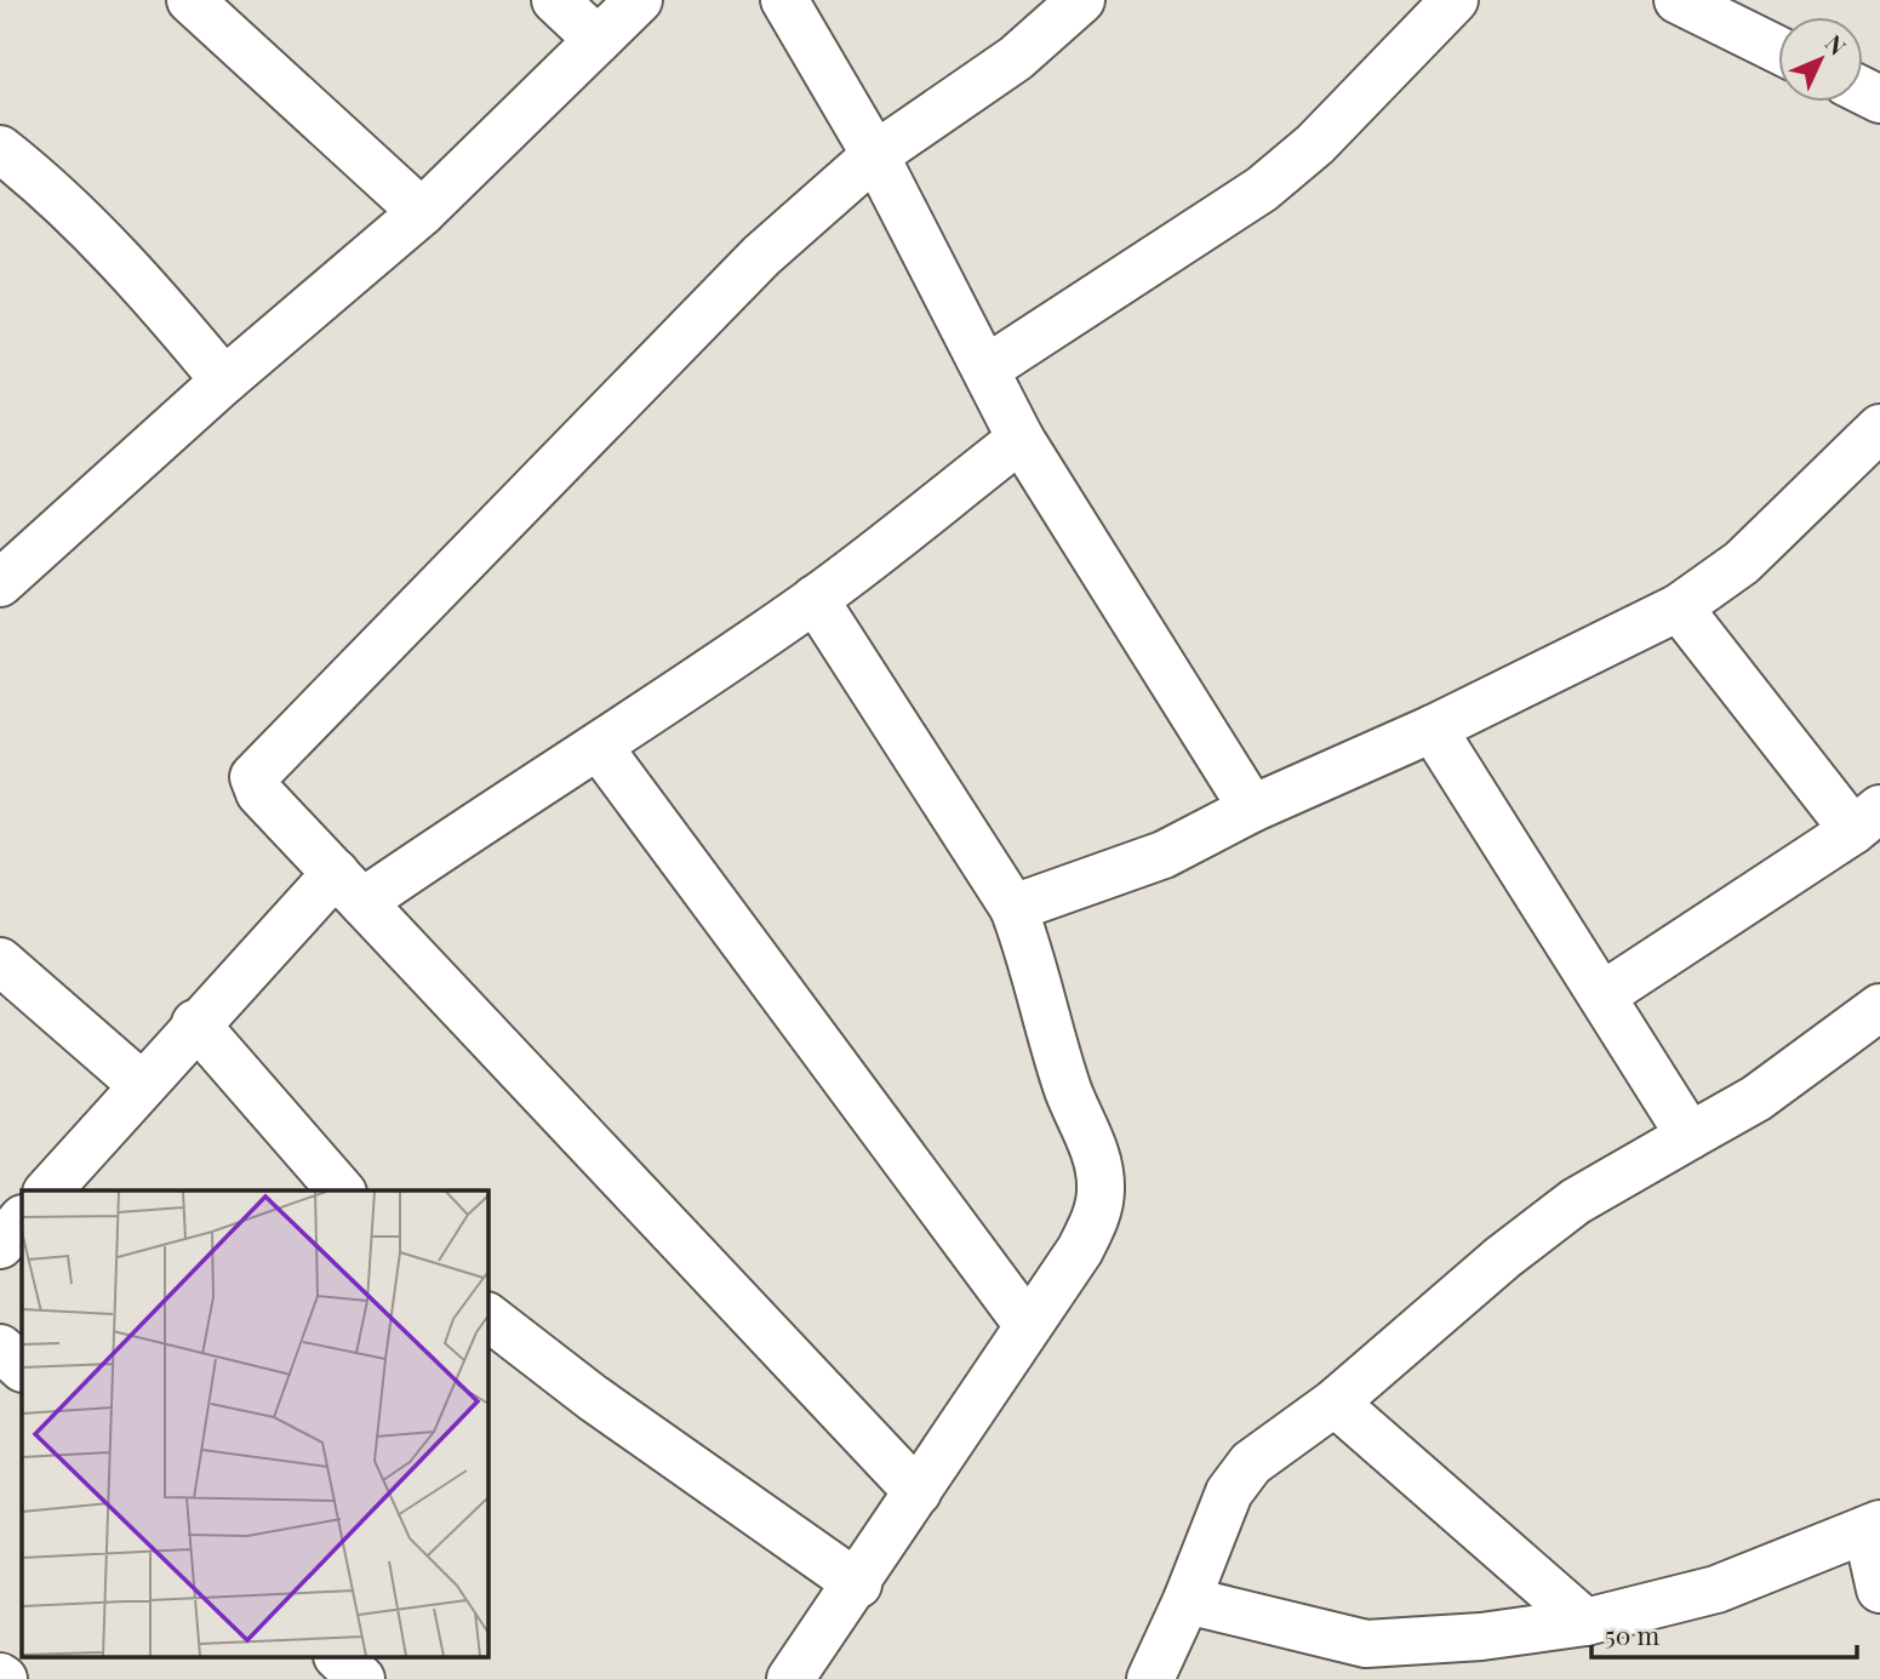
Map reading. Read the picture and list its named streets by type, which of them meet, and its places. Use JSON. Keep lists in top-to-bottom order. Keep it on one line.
{"scale_bar":"50 m","north":"top right"}
